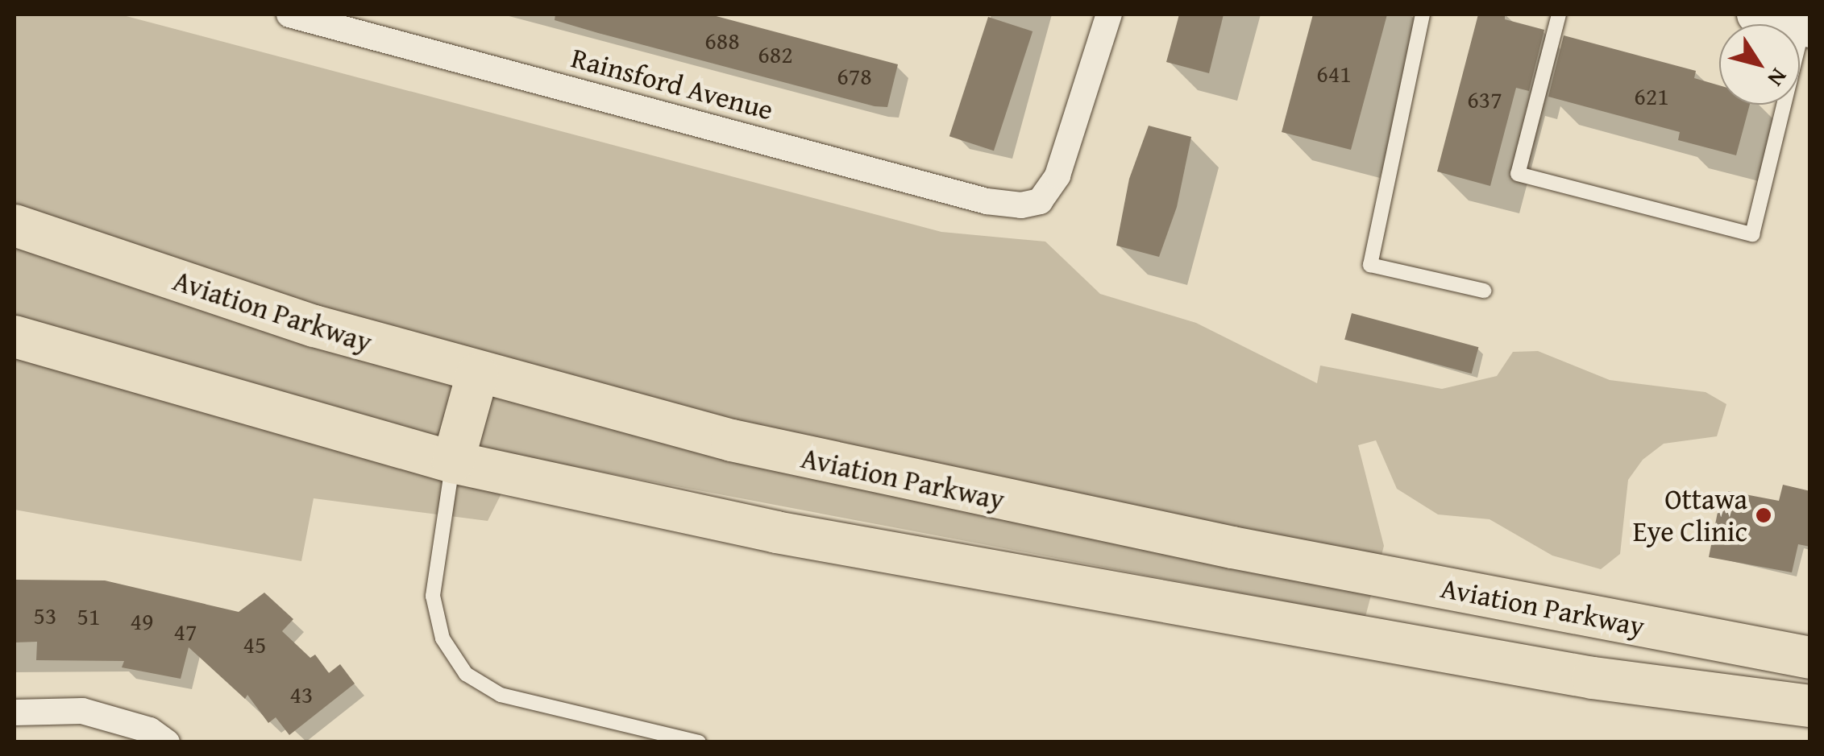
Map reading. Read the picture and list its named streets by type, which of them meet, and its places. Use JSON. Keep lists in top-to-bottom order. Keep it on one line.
{"streets":{"main road":["Aviation Parkway"],"street":["Rainsford Avenue"]},"places":["Ottawa Eye Clinic"],"house_numbers":["688","682","641","678","621","637","53","51","49","47","45","43"],"north":"bottom right"}
